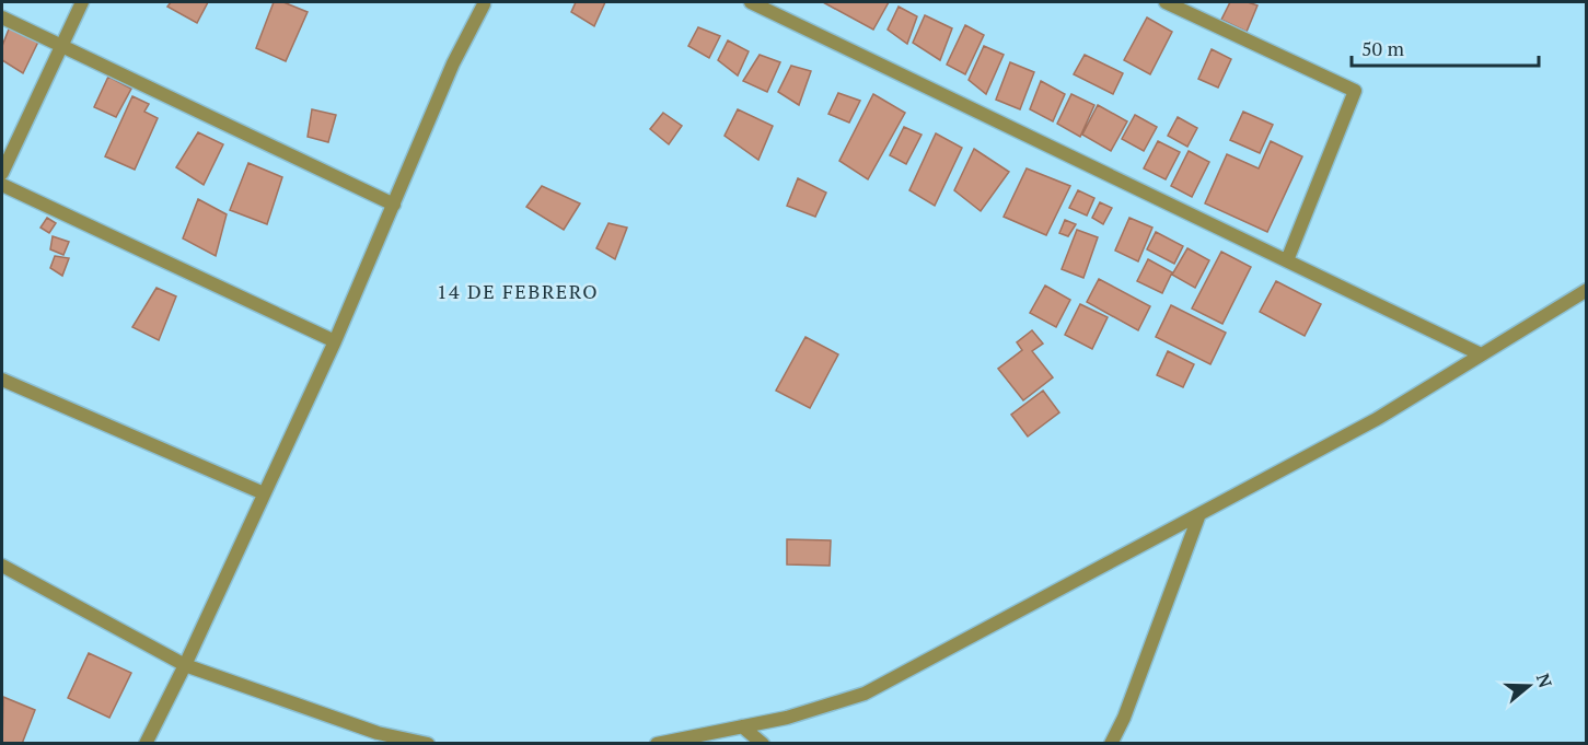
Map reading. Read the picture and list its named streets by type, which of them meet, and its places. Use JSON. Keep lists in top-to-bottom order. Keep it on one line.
{"districts":["14 DE FEBRERO"],"scale_bar":"50 m","north":"right"}
